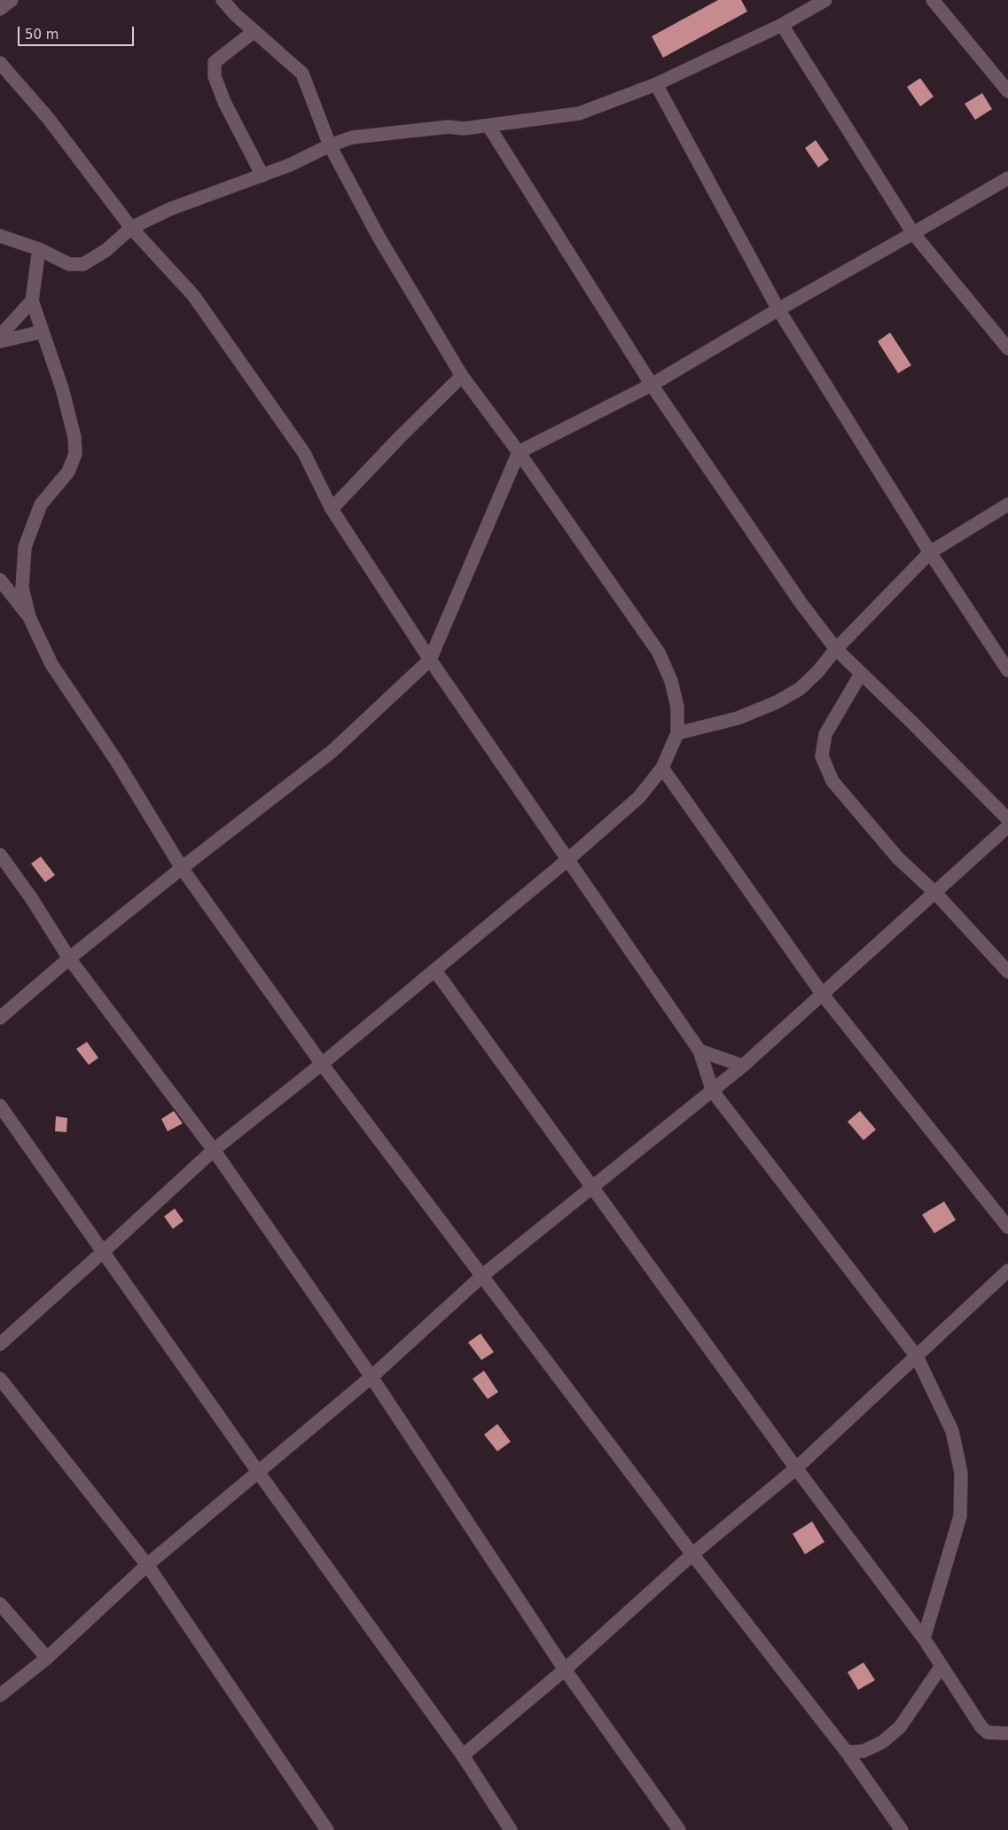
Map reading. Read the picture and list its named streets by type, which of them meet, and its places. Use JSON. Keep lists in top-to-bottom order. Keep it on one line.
{"scale_bar":"50 m"}
